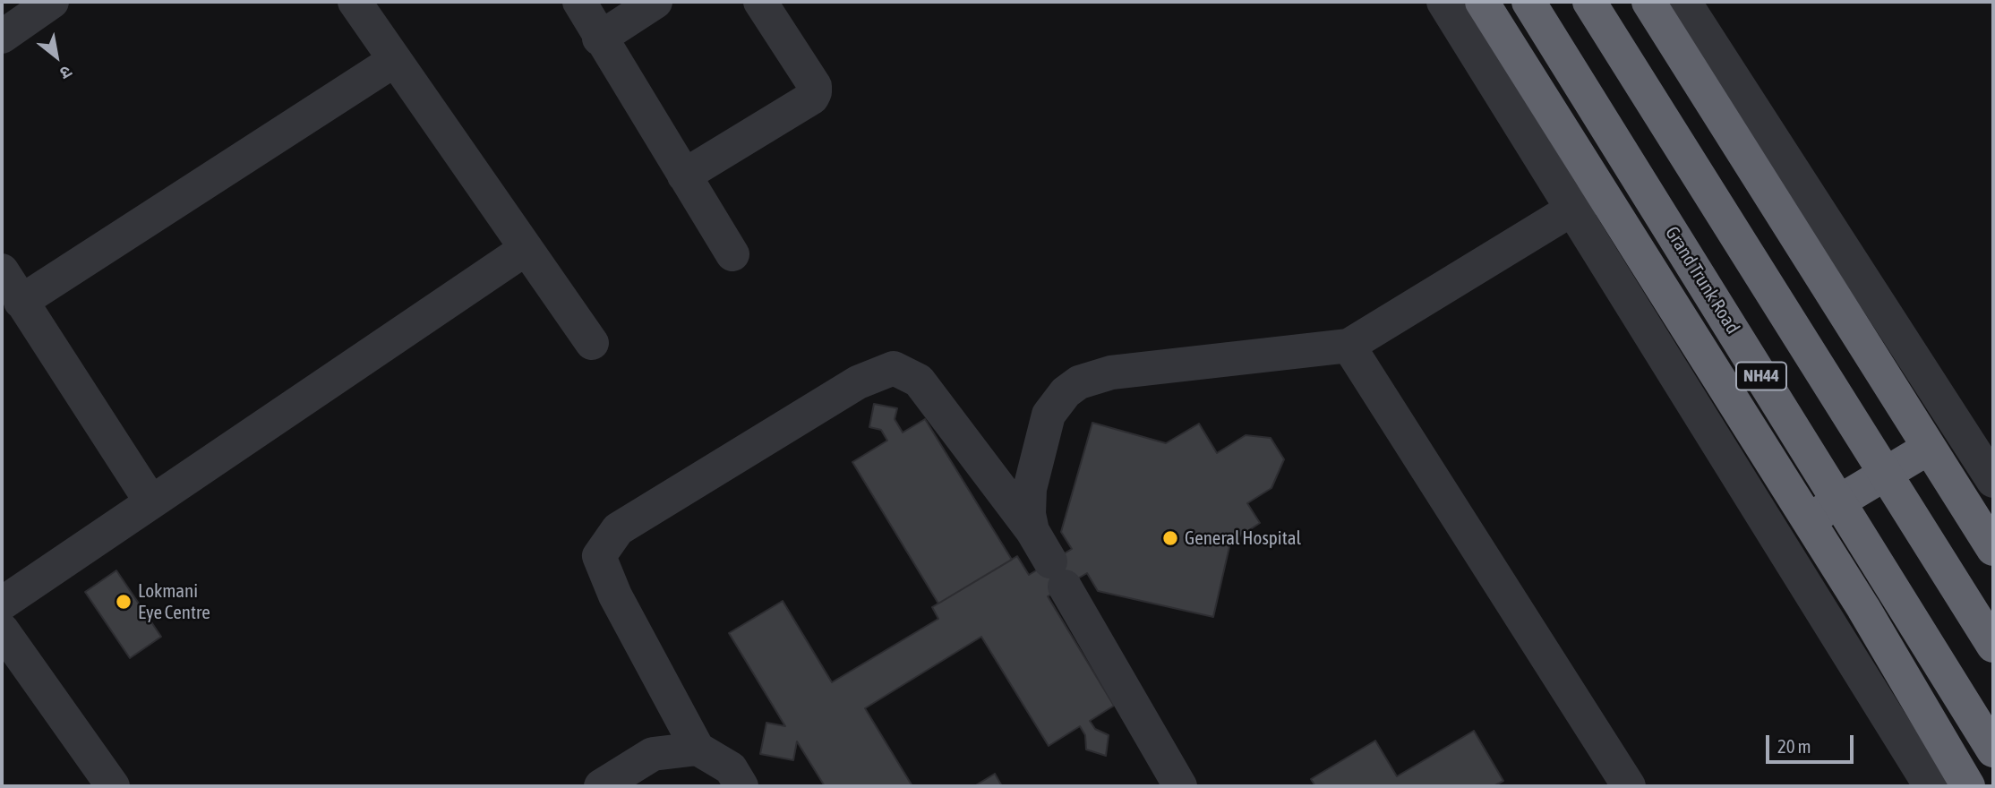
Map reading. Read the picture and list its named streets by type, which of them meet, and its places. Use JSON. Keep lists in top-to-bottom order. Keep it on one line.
{"streets":{"highway":["Grand Trunk Road","NH44"]},"places":["General Hospital","Lokmani Eye Centre"],"scale_bar":"20 m","north":"bottom right"}
